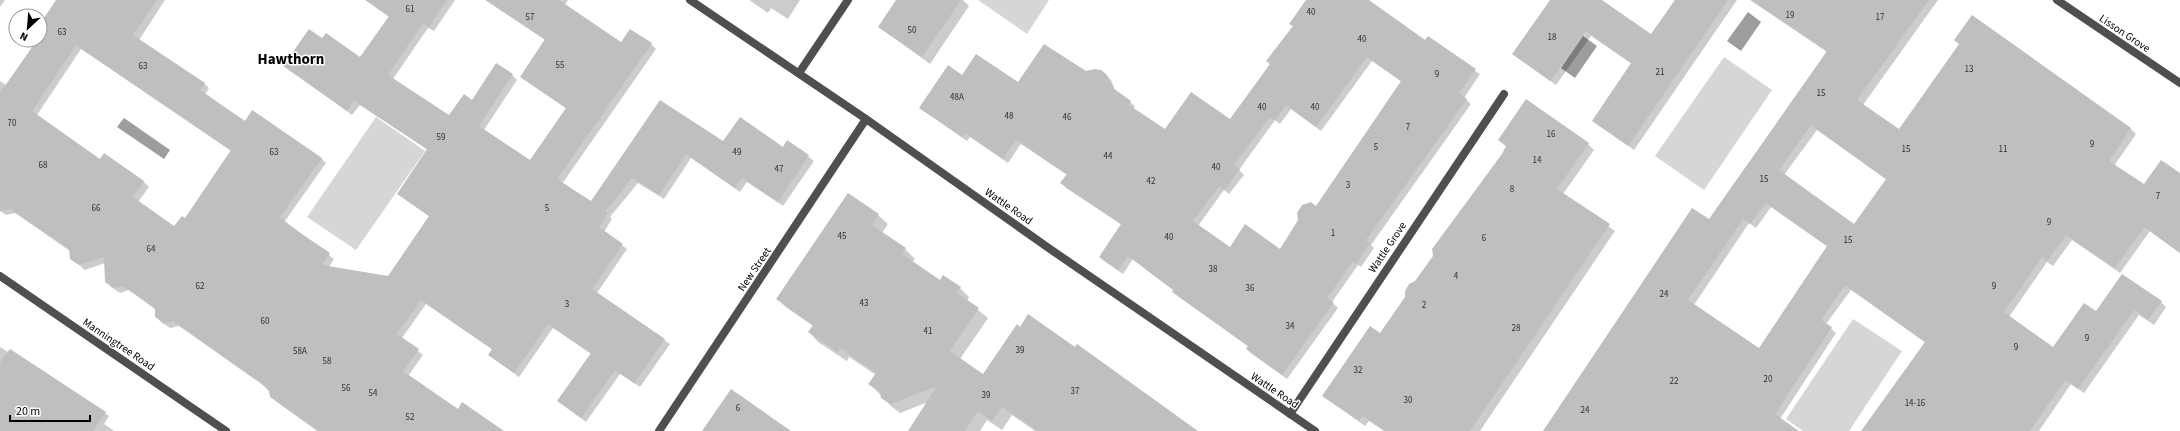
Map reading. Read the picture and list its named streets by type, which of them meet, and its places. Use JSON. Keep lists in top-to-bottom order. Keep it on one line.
{"streets":{"street":["Lisson Grove","Wattle Road","Wattle Grove","New Street","Manningtree Road"]},"crossings":[["Wattle Road","Wattle Grove"],["Wattle Road","New Street"]],"districts":["Hawthorn"],"house_numbers":["61","40","19","57","17","50","63","18","40","55","63","13","21","9","15","48A","40","40","48","46","70","7","16","59","9","5","15","11","63","49","44","14","68","40","47","15","42","3","8","7","66","5","9","1","45","40","6","15","64","38","4","62","9","36","24","43","3","2","60","34","28","41","9","9","39","58A","58","32","20","22","56","37","54","39","30","14-16","6","24","52"],"scale_bar":"20 m","north":"bottom left"}
